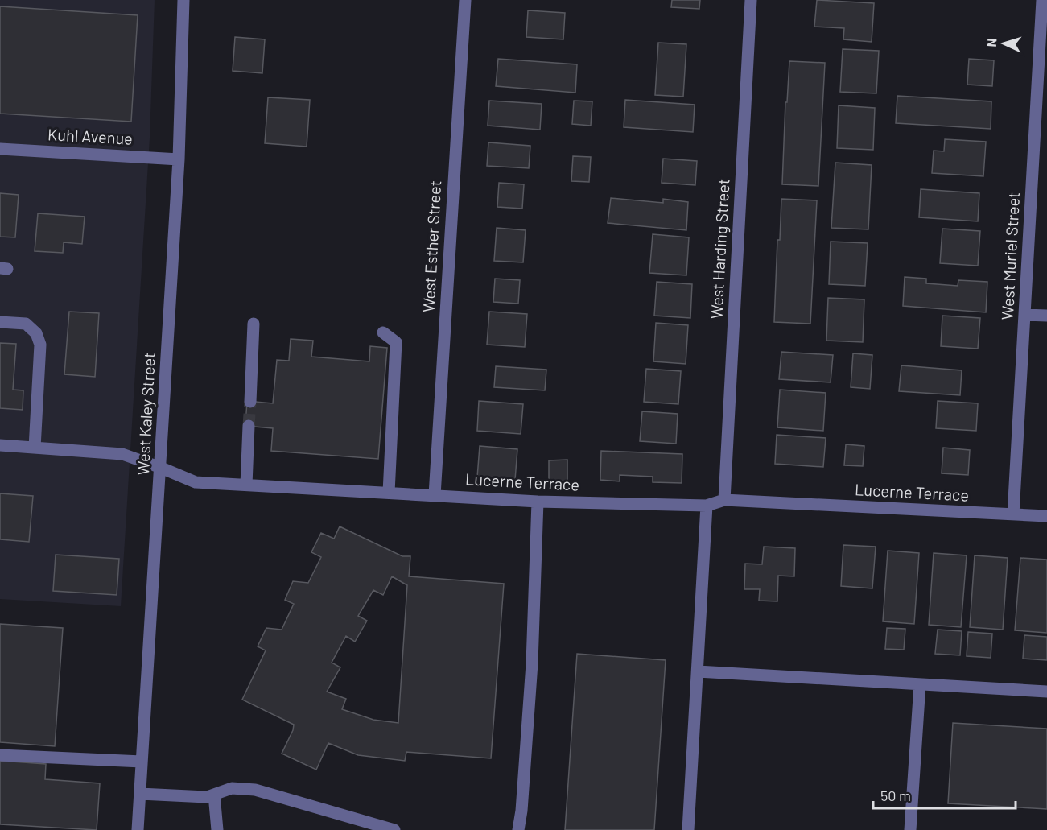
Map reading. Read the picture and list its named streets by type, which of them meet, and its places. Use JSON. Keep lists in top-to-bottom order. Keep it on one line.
{"streets":{"street":["Kuhl Avenue","West Esther Street","West Harding Street","West Muriel Street","West Kaley Street","Lucerne Terrace"]},"crossings":[["Kuhl Avenue","West Kaley Street"],["West Esther Street","Lucerne Terrace"],["West Harding Street","Lucerne Terrace"],["West Muriel Street","Lucerne Terrace"],["West Kaley Street","Lucerne Terrace"]],"scale_bar":"50 m","north":"left"}
